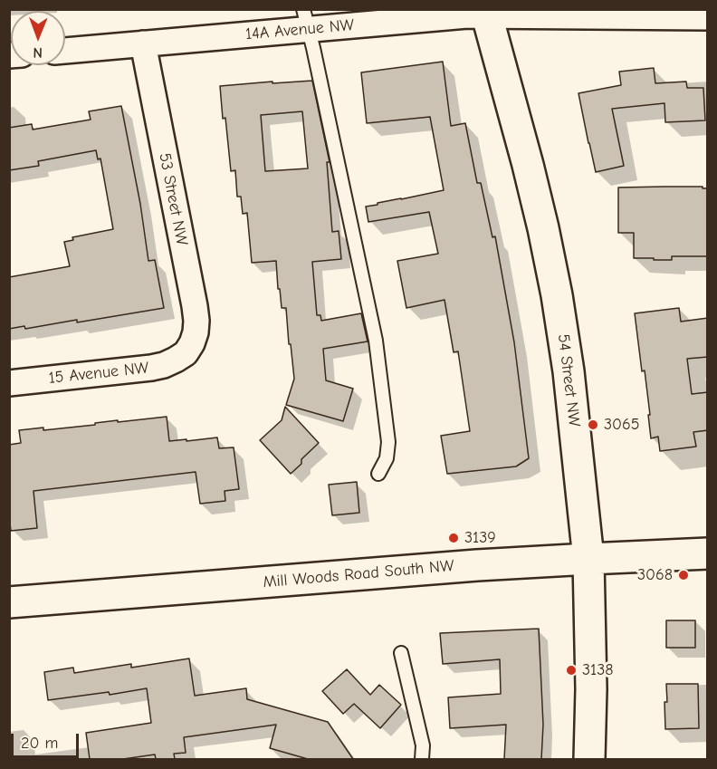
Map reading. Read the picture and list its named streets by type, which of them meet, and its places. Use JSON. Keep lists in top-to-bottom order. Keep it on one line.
{"streets":{"street":["14A Avenue NW","53 Street NW","15 Avenue NW","54 Street NW","Mill Woods Road South NW"]},"crossings":[["14A Avenue NW","53 Street NW"],["14A Avenue NW","54 Street NW"],["53 Street NW","15 Avenue NW"],["54 Street NW","Mill Woods Road South NW"]],"places":["3065","3139","3068","3138"],"scale_bar":"20 m","north":"bottom"}
